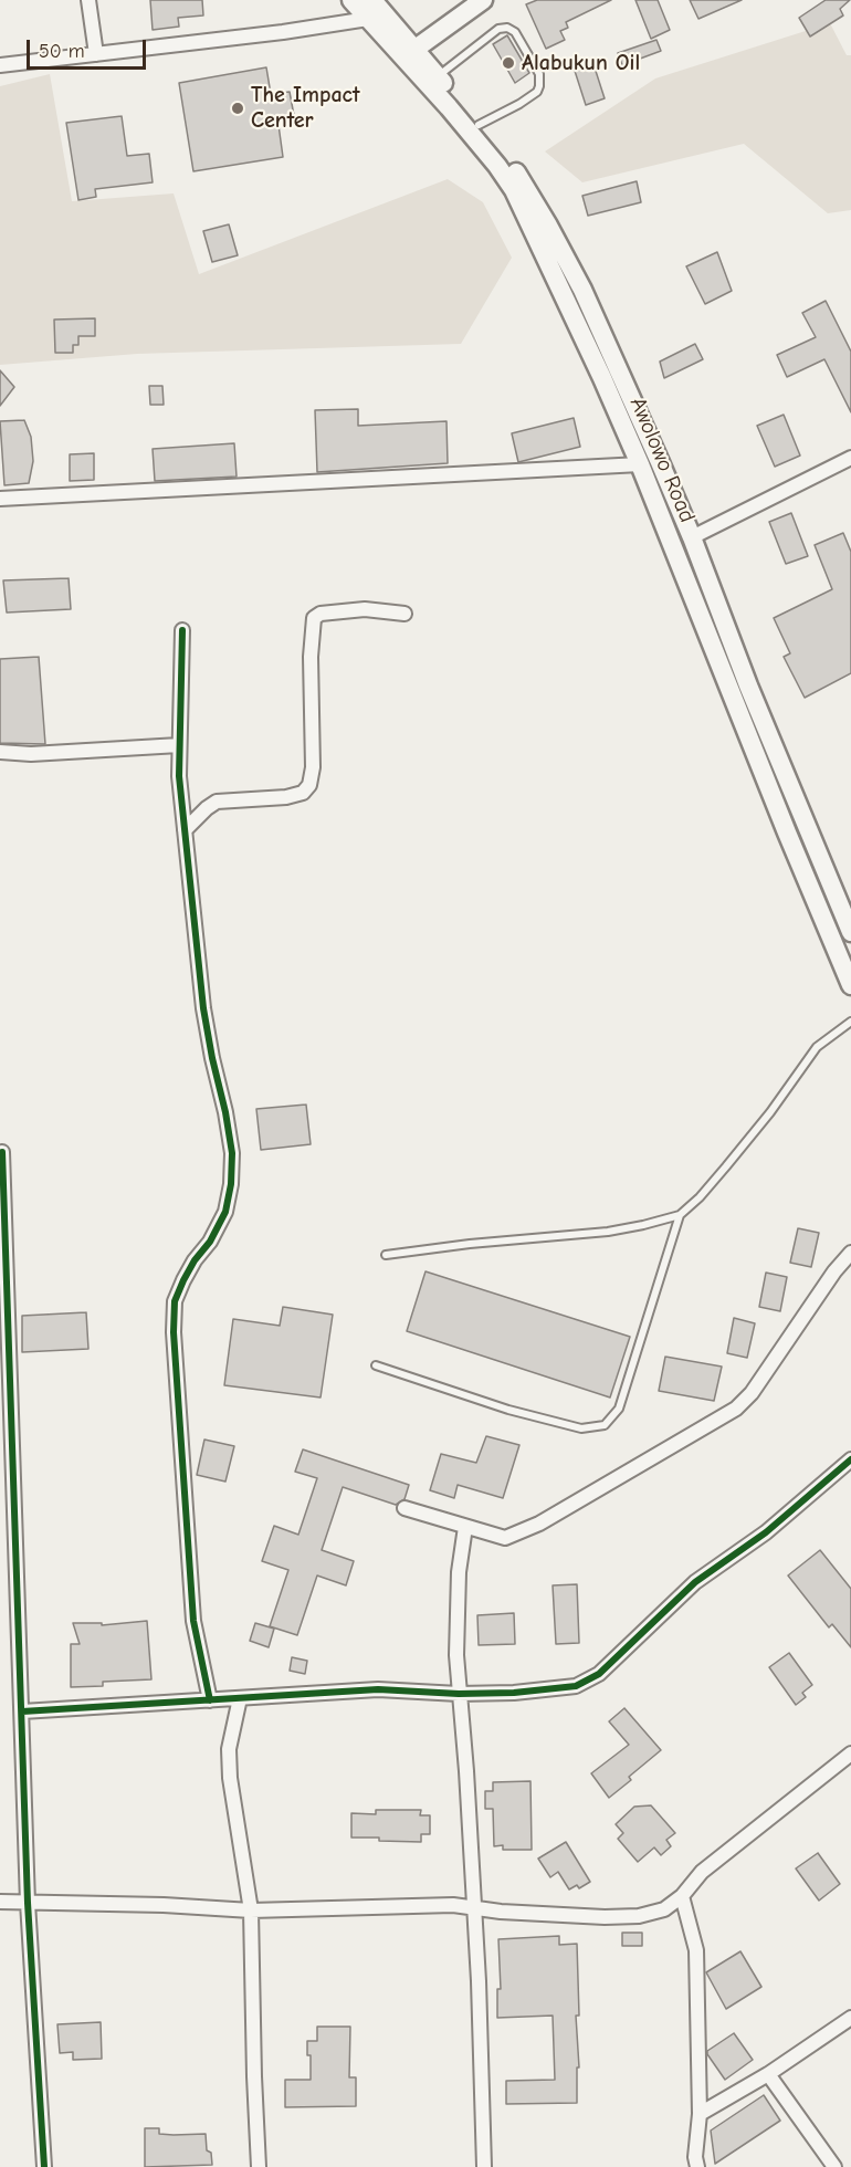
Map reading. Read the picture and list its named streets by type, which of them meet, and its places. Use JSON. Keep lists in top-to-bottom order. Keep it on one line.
{"streets":{"main road":["Awolowo Road"]},"places":["Alabukun Oil","The Impact Center"],"scale_bar":"50 m"}
